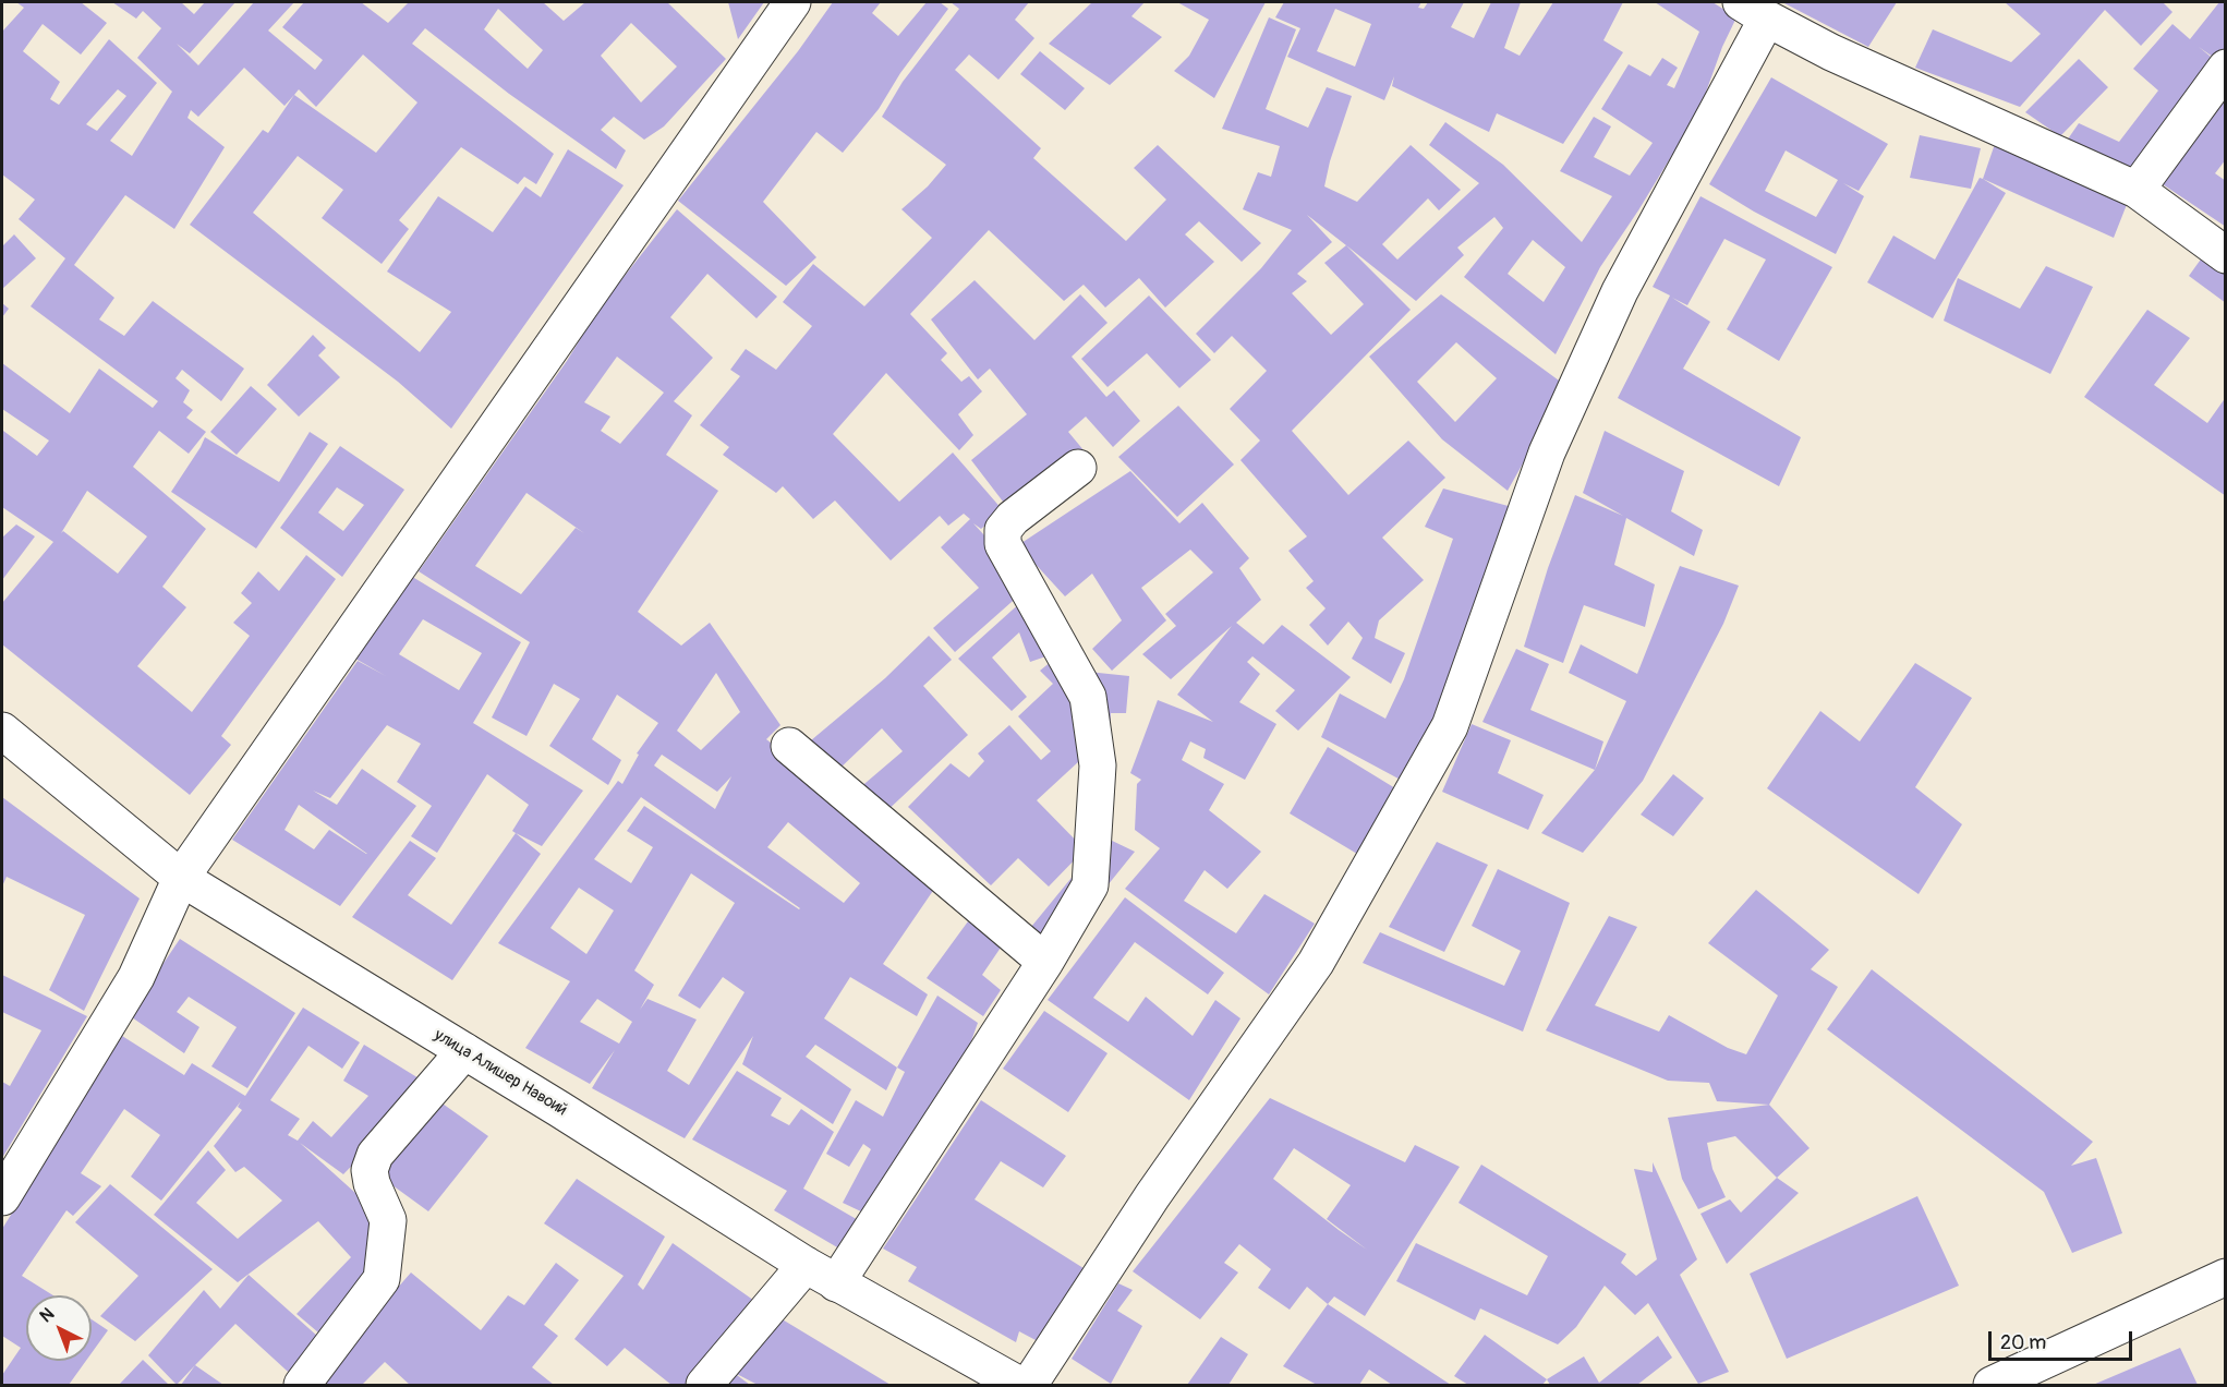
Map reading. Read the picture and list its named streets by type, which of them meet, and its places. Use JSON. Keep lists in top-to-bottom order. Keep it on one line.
{"streets":{"street":["улица Алишер Навоий"]},"scale_bar":"20 m","north":"top left"}
